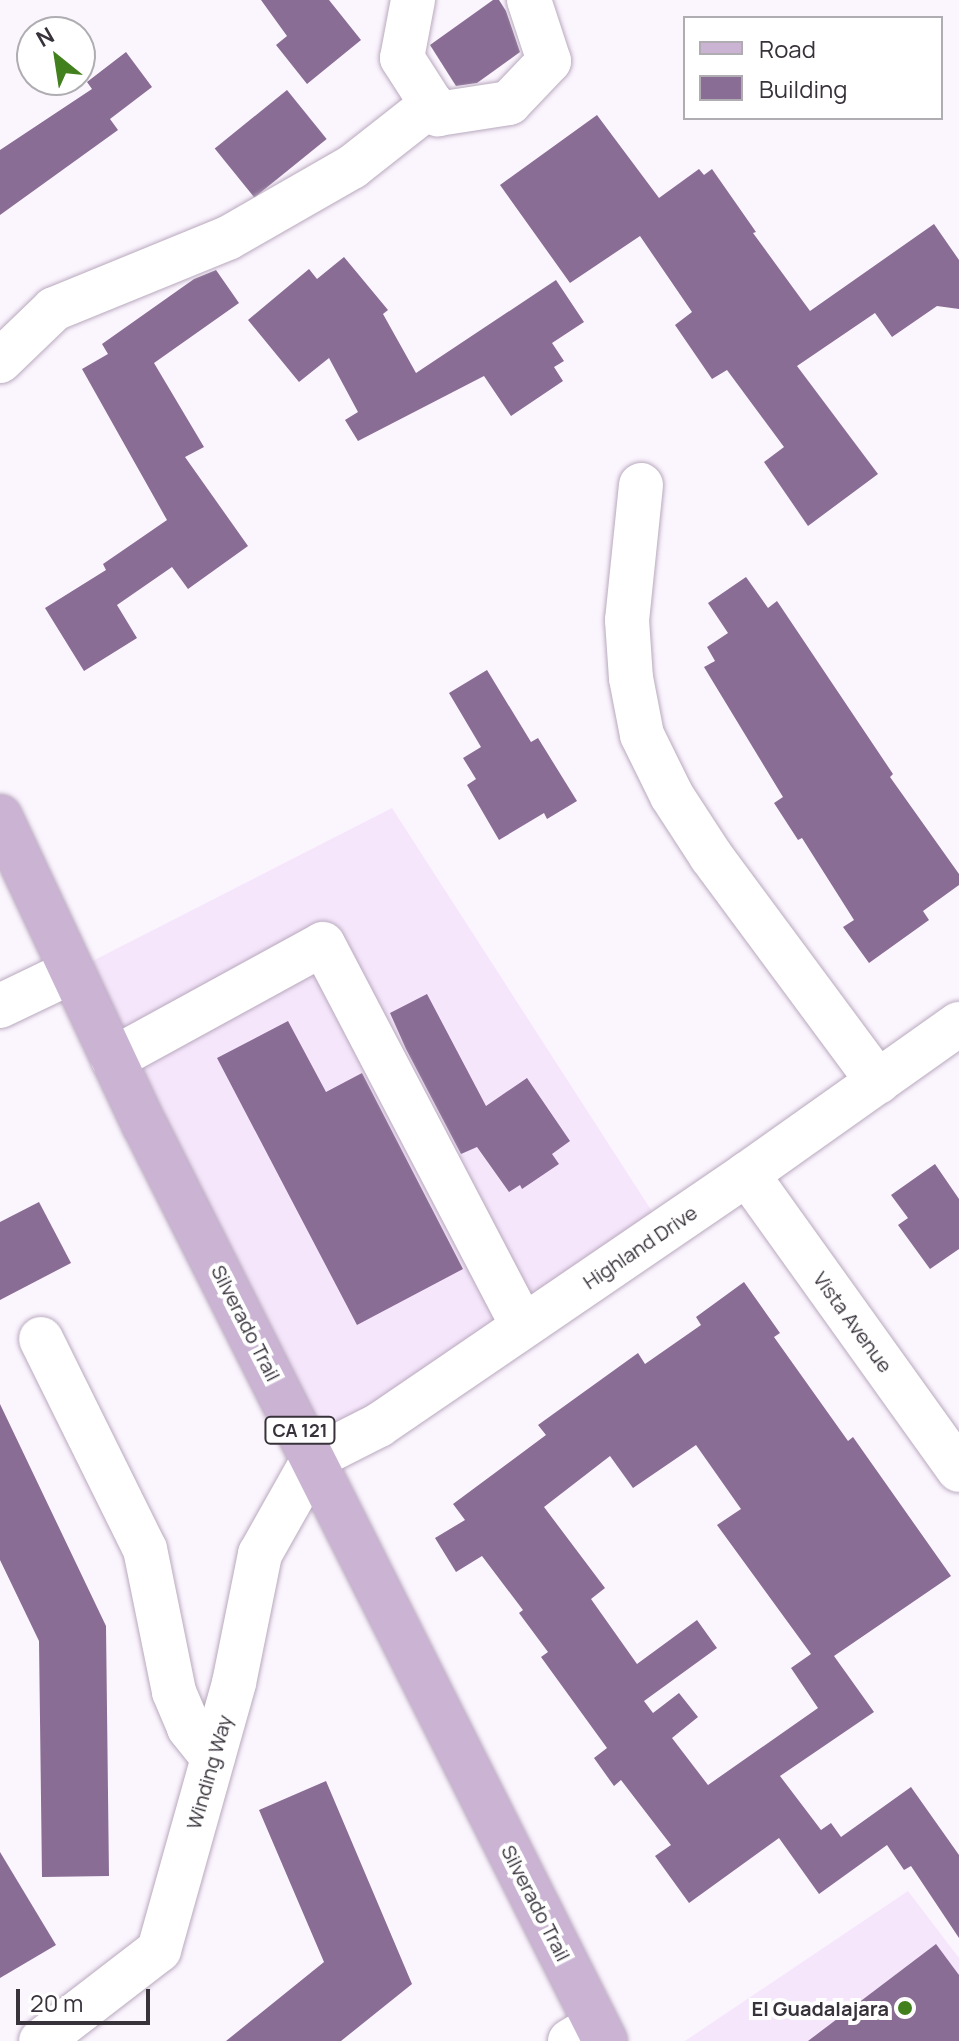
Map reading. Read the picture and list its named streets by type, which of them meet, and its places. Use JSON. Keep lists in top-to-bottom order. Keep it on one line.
{"streets":{"main road":["Silverado Trail","CA 121"],"street":["Highland Drive","Vista Avenue","Winding Way"]},"crossings":[["Highland Drive","Vista Avenue"],["Highland Drive","Silverado Trail"],["Highland Drive","Winding Way"],["Silverado Trail","Winding Way"]],"places":["El Guadalajara"],"legend":["Road","Building"],"scale_bar":"20 m","north":"top left"}
